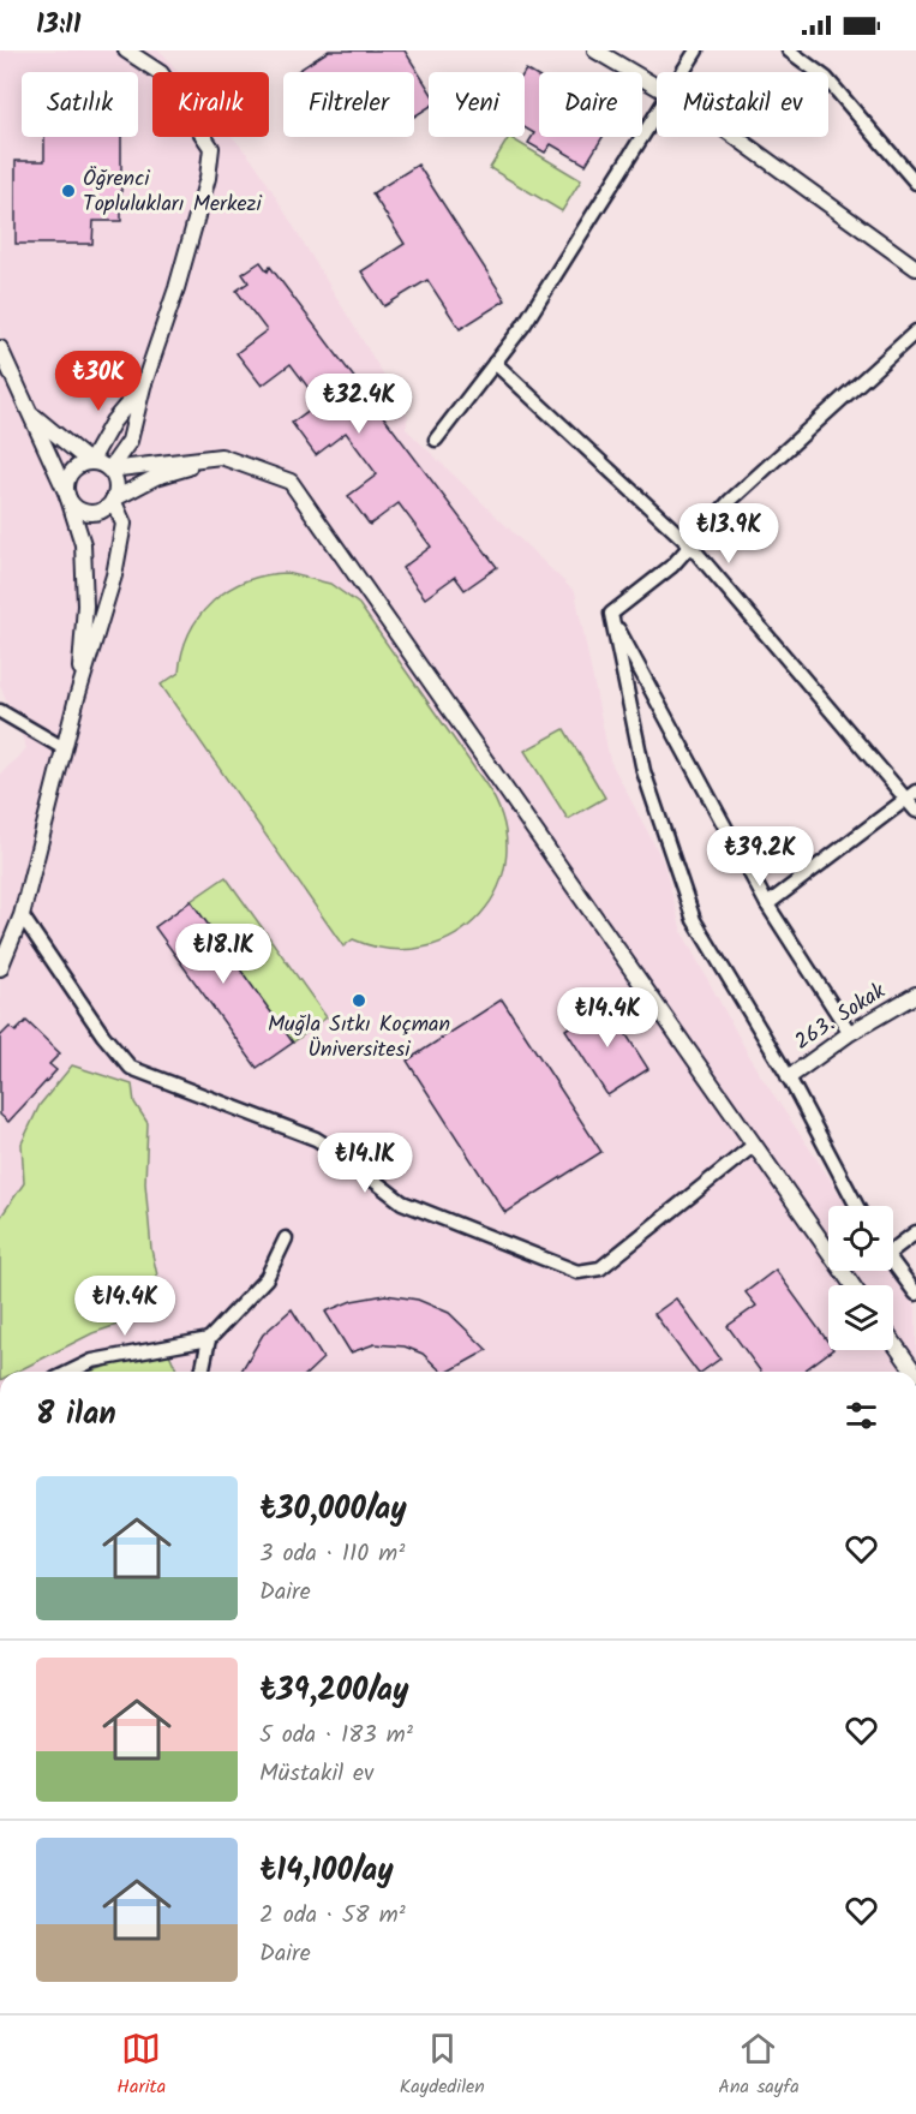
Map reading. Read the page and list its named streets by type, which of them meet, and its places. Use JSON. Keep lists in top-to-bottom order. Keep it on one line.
{"streets":{"street":["263. Sokak"]},"places":["Öğrenci Toplulukları Merkezi","Muğla Sıtkı Koçman Üniversitesi"],"page":{"status":"13:11","chip":["Satılık","Kiralık","Filtreler","Yeni","Daire","Müstakil ev"],"price":["₺30K","₺32.4K","₺13.9K","₺39.2K","₺18.1K","₺14.4K","₺14.1K","₺14.4K"],"heading":"8 ilan","list":[{"name":"₺30,000/ay","note":"3 oda · 110 m² · Daire"},{"name":"₺39,200/ay","note":"5 oda · 183 m² · Müstakil ev"},{"name":"₺14,100/ay","note":"2 oda · 58 m² · Daire"}],"tabs":["Harita","Kaydedilen","Ana sayfa"]}}
